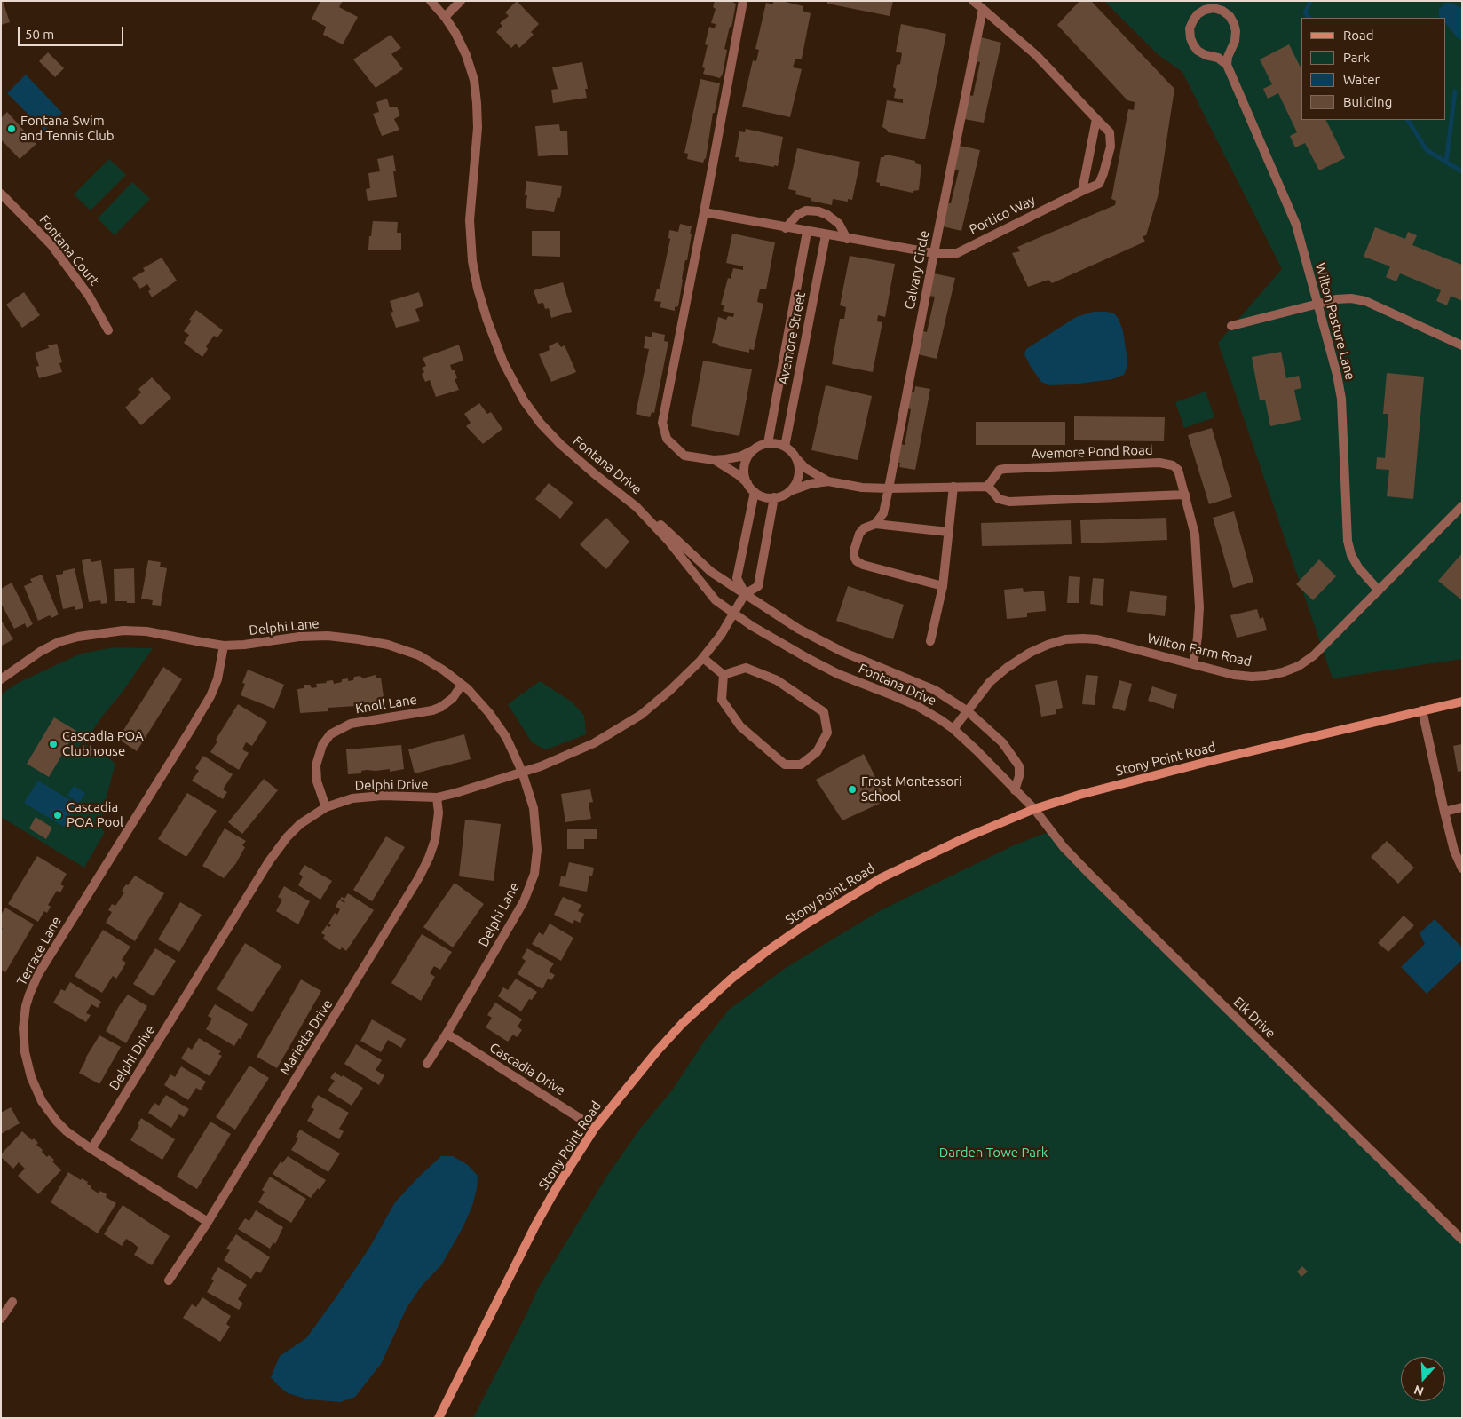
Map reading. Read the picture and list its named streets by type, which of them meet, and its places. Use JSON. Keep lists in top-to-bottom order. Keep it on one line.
{"streets":{"main road":["Stony Point Road"],"street":["Portico Way","Fontana Court","Calvary Circle","Wilton Pasture Lane","Avemore Street","Avemore Pond Road","Fontana Drive","Delphi Lane","Wilton Farm Road","Knoll Lane","Delphi Drive","Terrace Lane","Elk Drive","Marietta Drive","Cascadia Drive"]},"crossings":[["Portico Way","Calvary Circle"],["Portico Way","Avemore Street"],["Wilton Pasture Lane","Wilton Farm Road"],["Avemore Pond Road","Wilton Farm Road"],["Fontana Drive","Wilton Farm Road"],["Fontana Drive","Delphi Drive"],["Fontana Drive","Elk Drive"],["Delphi Lane","Knoll Lane"],["Delphi Lane","Delphi Drive"],["Delphi Lane","Terrace Lane"],["Delphi Lane","Cascadia Drive"],["Knoll Lane","Delphi Drive"],["Stony Point Road","Elk Drive"],["Stony Point Road","Cascadia Drive"],["Delphi Drive","Terrace Lane"],["Delphi Drive","Marietta Drive"],["Terrace Lane","Marietta Drive"]],"parks":["Darden Towe Park"],"places":["Fontana Swim and Tennis Club","Cascadia POA Clubhouse","Frost Montessori School","Cascadia POA Pool"],"legend":["Road","Park","Water","Building"],"scale_bar":"50 m","north":"bottom"}
